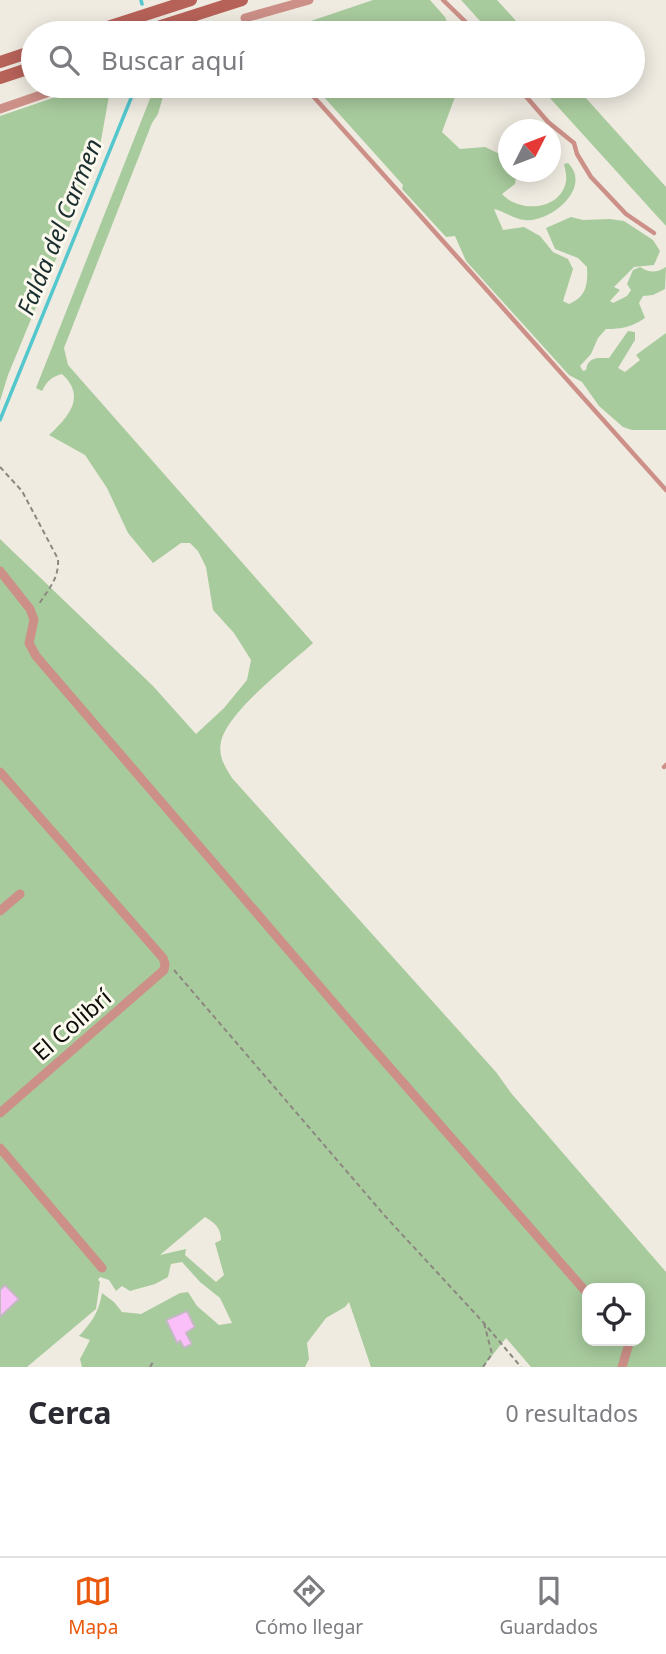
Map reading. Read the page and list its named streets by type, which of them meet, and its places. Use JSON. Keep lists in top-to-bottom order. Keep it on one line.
{"streets":{"street":["El Colibrí"]},"water":["Falda del Carmen"],"north":"top right","page":{"search":"Buscar aquí","heading":["Cerca","0 resultados"],"nav":["Mapa","Cómo llegar","Guardados"]}}
